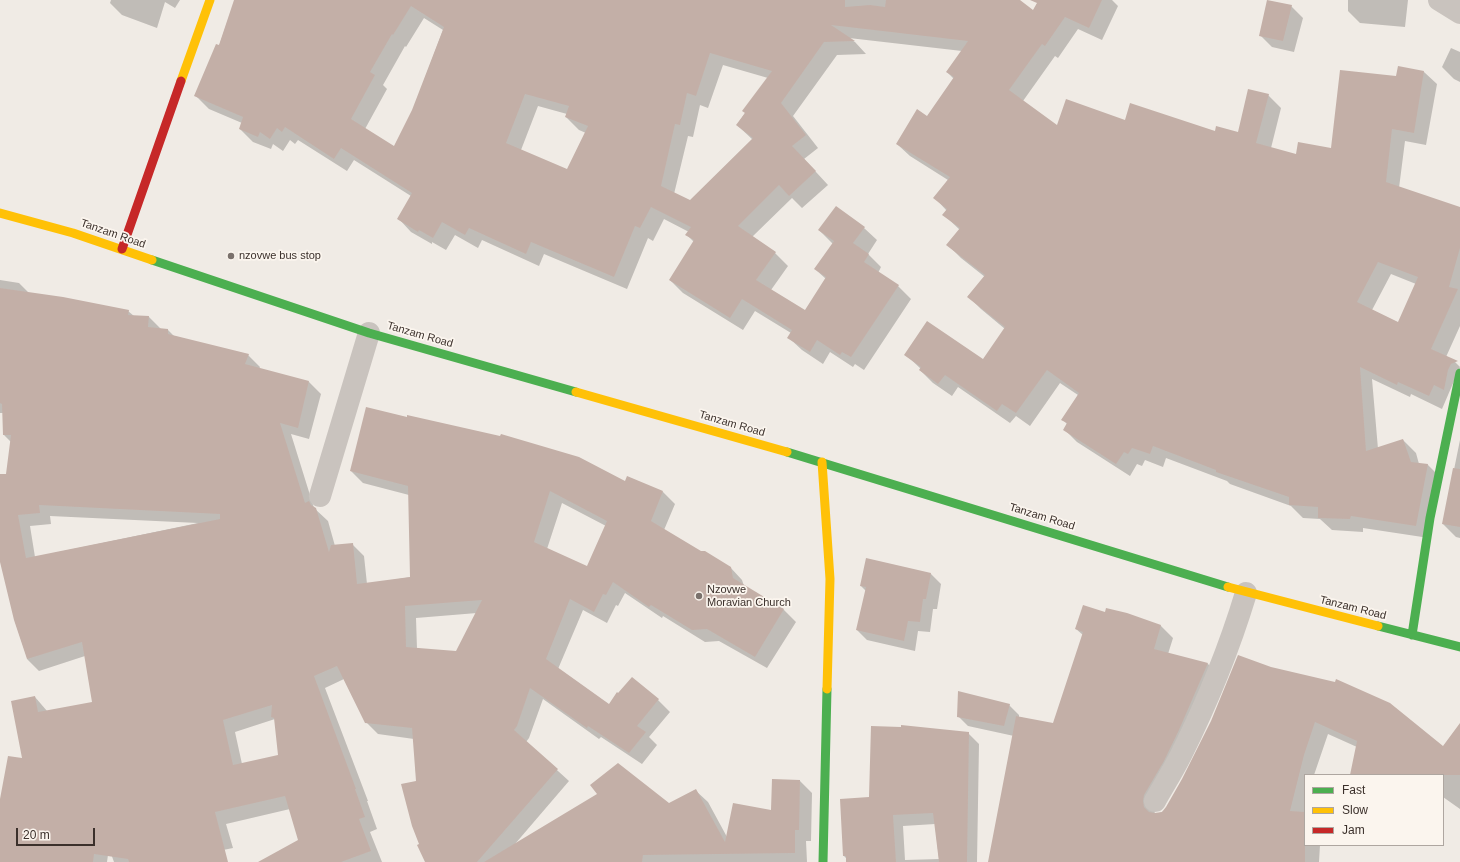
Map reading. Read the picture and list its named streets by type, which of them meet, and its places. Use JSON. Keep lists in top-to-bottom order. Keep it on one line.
{"streets":{"main road":["Tanzam Road"]},"places":["nzovwe bus stop","Nzovwe Moravian Church"],"legend":["Fast","Slow","Jam"],"scale_bar":"20 m"}
